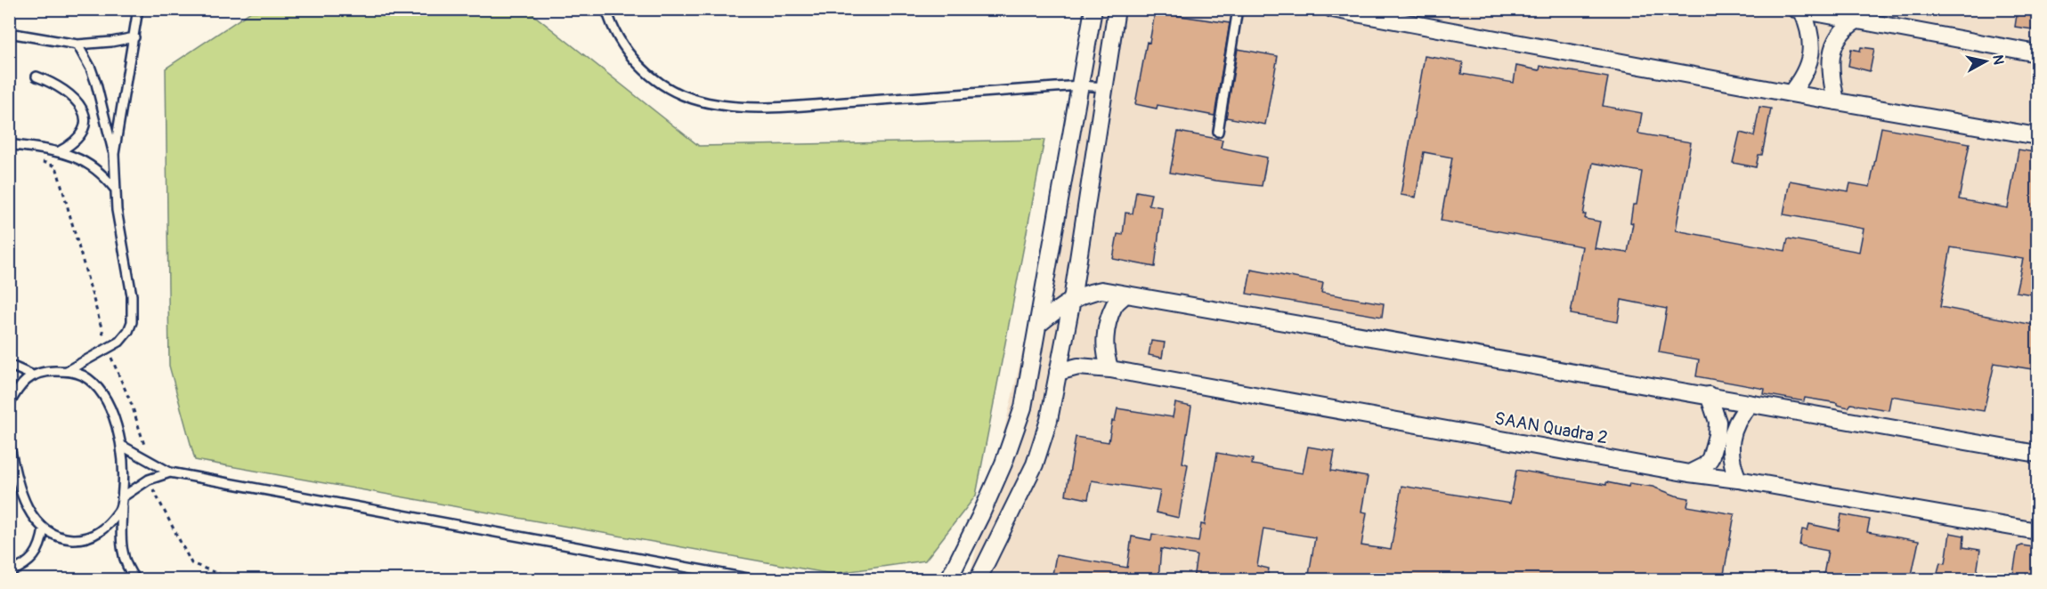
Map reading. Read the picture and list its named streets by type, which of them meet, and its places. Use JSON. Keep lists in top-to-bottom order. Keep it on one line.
{"streets":{"street":["SAAN Quadra 2"]},"north":"right"}
